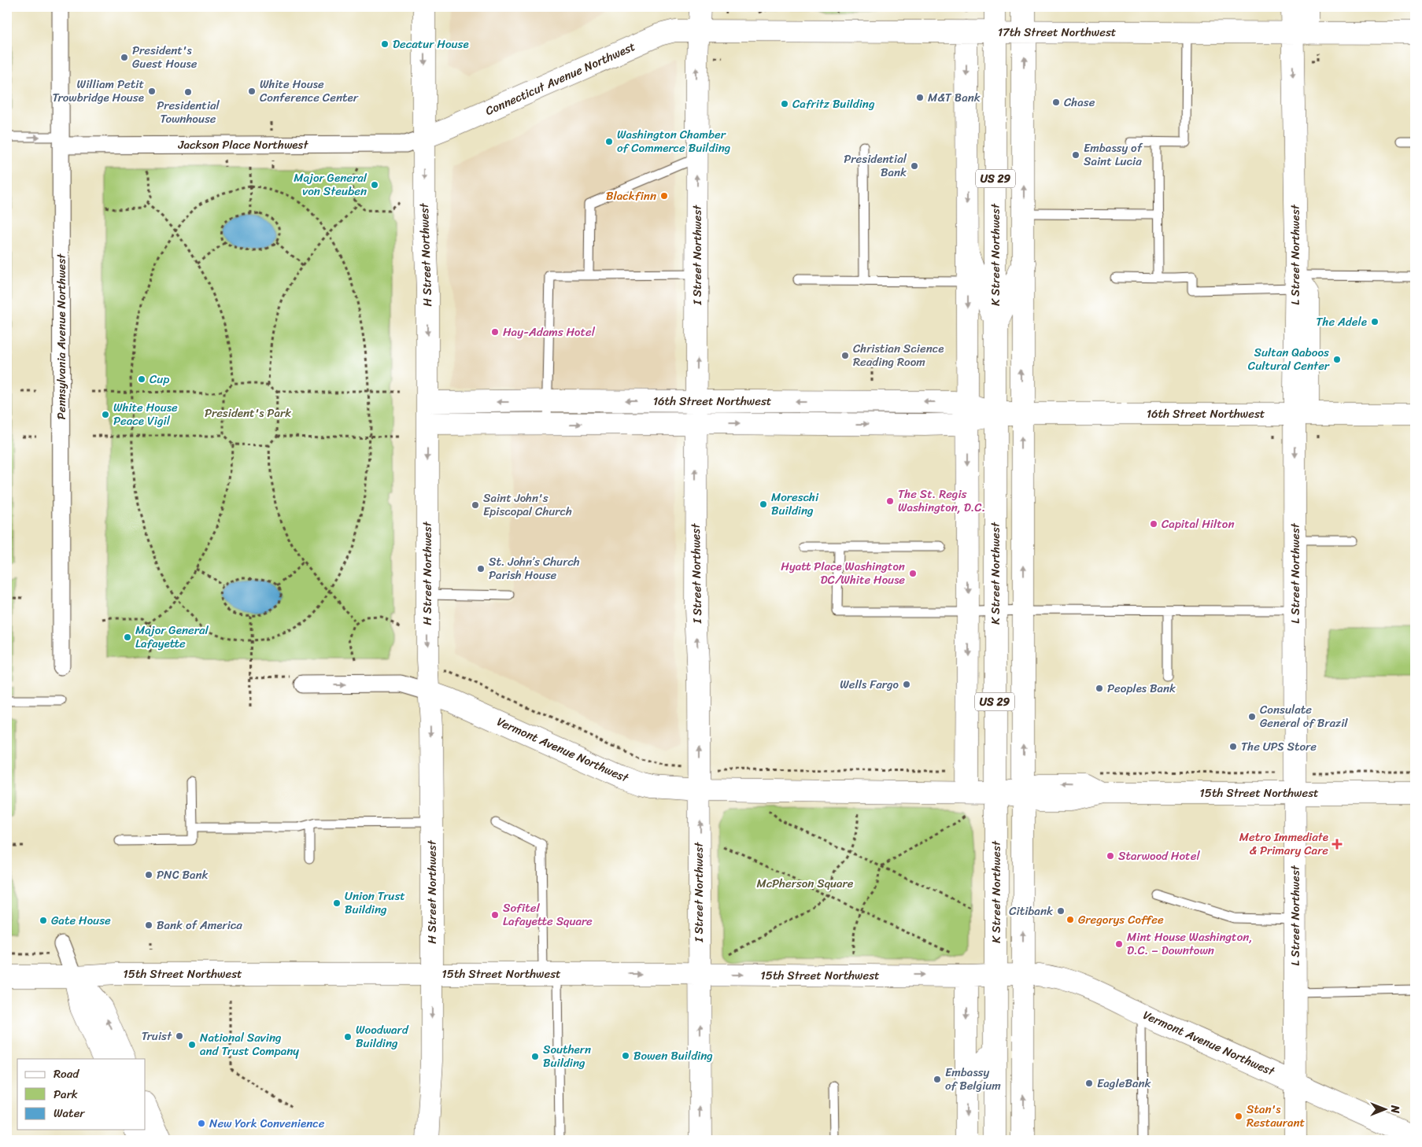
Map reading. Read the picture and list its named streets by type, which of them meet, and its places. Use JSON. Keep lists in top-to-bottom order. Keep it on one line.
{"streets":{"main road":["17th Street Northwest","Connecticut Avenue Northwest","US 29","H Street Northwest","I Street Northwest","K Street Northwest","L Street Northwest","16th Street Northwest","Vermont Avenue Northwest","15th Street Northwest"],"street":["Jackson Place Northwest","Pennsylvania Avenue Northwest"]},"crossings":[["17th Street Northwest","Connecticut Avenue Northwest"],["17th Street Northwest","I Street Northwest"],["17th Street Northwest","K Street Northwest"],["17th Street Northwest","L Street Northwest"],["Connecticut Avenue Northwest","Jackson Place Northwest"],["Connecticut Avenue Northwest","H Street Northwest"],["Connecticut Avenue Northwest","I Street Northwest"],["Jackson Place Northwest","H Street Northwest"],["Jackson Place Northwest","Pennsylvania Avenue Northwest"],["H Street Northwest","16th Street Northwest"],["H Street Northwest","Vermont Avenue Northwest"],["H Street Northwest","15th Street Northwest"],["I Street Northwest","16th Street Northwest"],["I Street Northwest","Vermont Avenue Northwest"],["I Street Northwest","15th Street Northwest"],["K Street Northwest","16th Street Northwest"],["K Street Northwest","Vermont Avenue Northwest"],["K Street Northwest","15th Street Northwest"],["L Street Northwest","16th Street Northwest"],["L Street Northwest","Vermont Avenue Northwest"],["L Street Northwest","15th Street Northwest"],["Vermont Avenue Northwest","15th Street Northwest"]],"one_way":["H Street Northwest","I Street Northwest"],"parks":["President's Park","McPherson Square"],"places":{"other":["Decatur House","President's Guest House","William Petit Trowbridge House","White House Conference Center","Presidential Townhouse","M&T Bank","Chase","Cafritz Building","Washington Chamber of Commerce Building","Embassy of Saint Lucia","Presidential Bank","Major General von Steuben","Blackfinn","The Adele","Hay-Adams Hotel","Christian Science Reading Room","Sultan Qaboos Cultural Center","Cup","White House Peace Vigil","The St. Regis Washington, D.C.","Moreschi Building","Saint John's Episcopal Church","Capital Hilton","St. John’s Church Parish House","Hyatt Place Washington DC/White House","Major General Lafayette","Wells Fargo","Peoples Bank","Consulate General of Brazil","The UPS Store","Starwood Hotel","PNC Bank","Union Trust Building","Citibank","Sofitel Lafayette Square","Gregorys Coffee","Gate House","Bank of America","Mint House Washington, D.C. – Downtown","Truist","Woodward Building","National Saving and Trust Company","Bowen Building","Southern Building","Embassy of Belgium","EagleBank","Stan's Restaurant","New York Convenience"],"health":["Metro Immediate & Primary Care"]},"legend":["Road","Park","Water"],"north":"right"}
